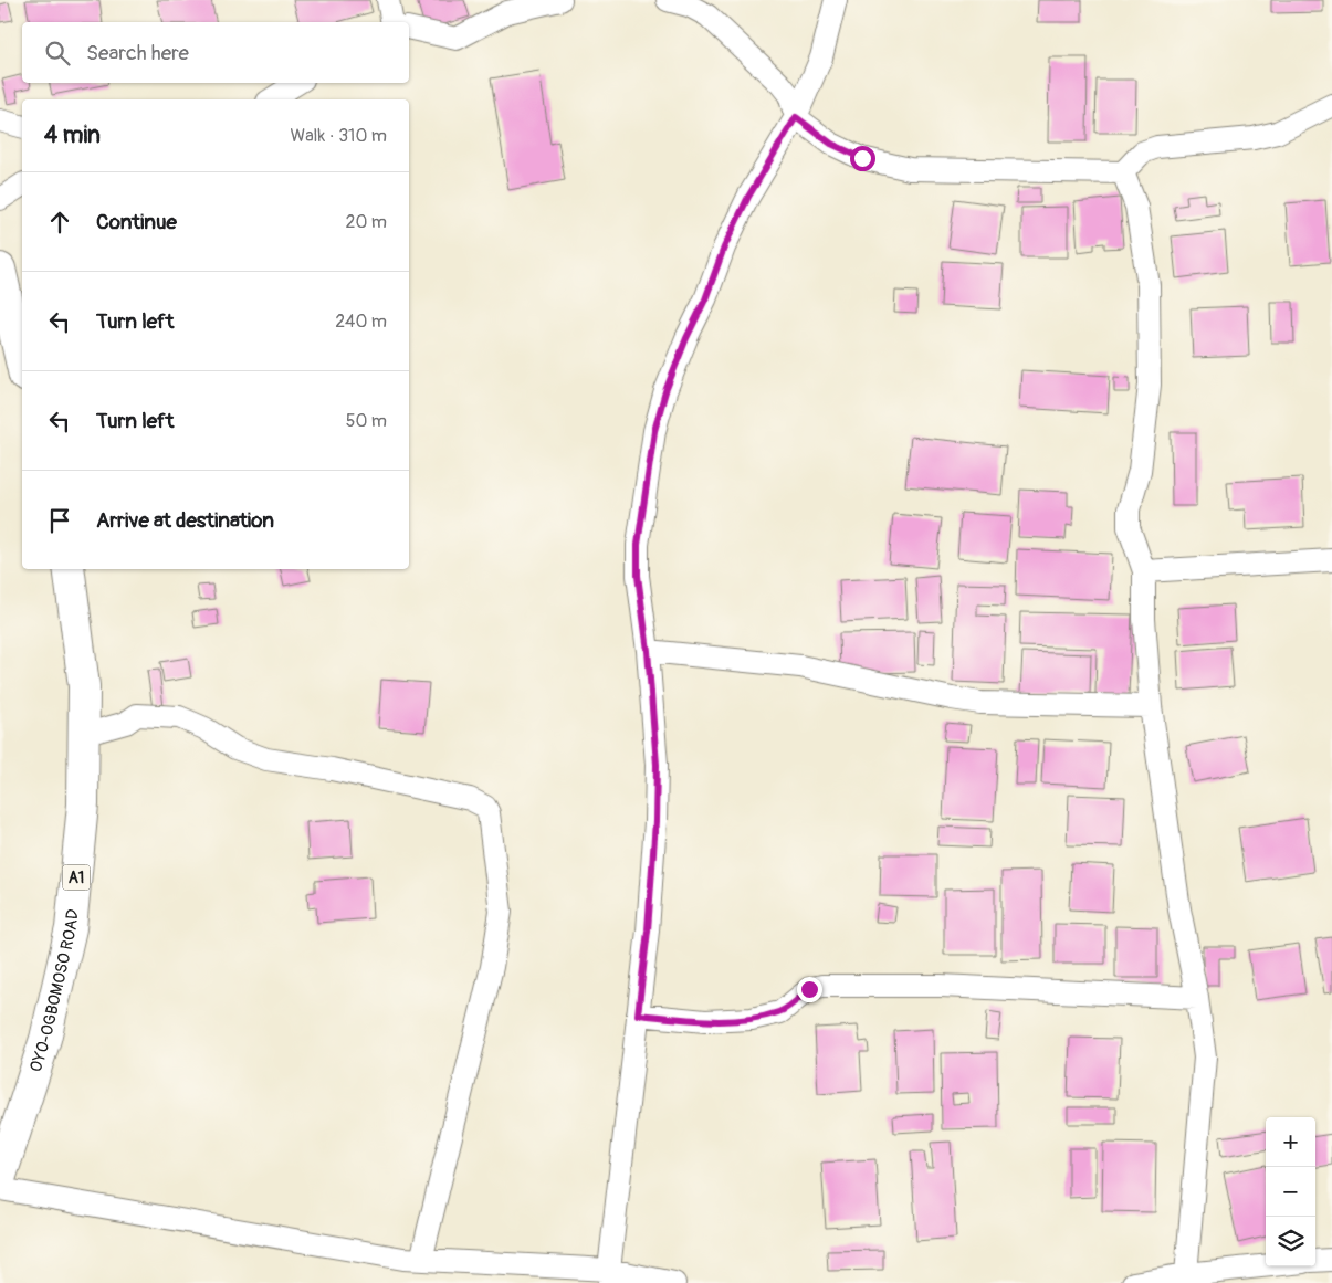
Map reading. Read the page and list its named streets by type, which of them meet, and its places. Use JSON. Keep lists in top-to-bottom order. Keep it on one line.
{"streets":{"highway":["A1","OYO-OGBOMOSO ROAD"]},"page":{"search":"Search here","heading":["4 min","Walk · 310 m"],"list":[["Continue","20 m"],["Turn left","240 m"],["Turn left","50 m"],"Arrive at destination"],"map_buttons":["+","−"]}}
